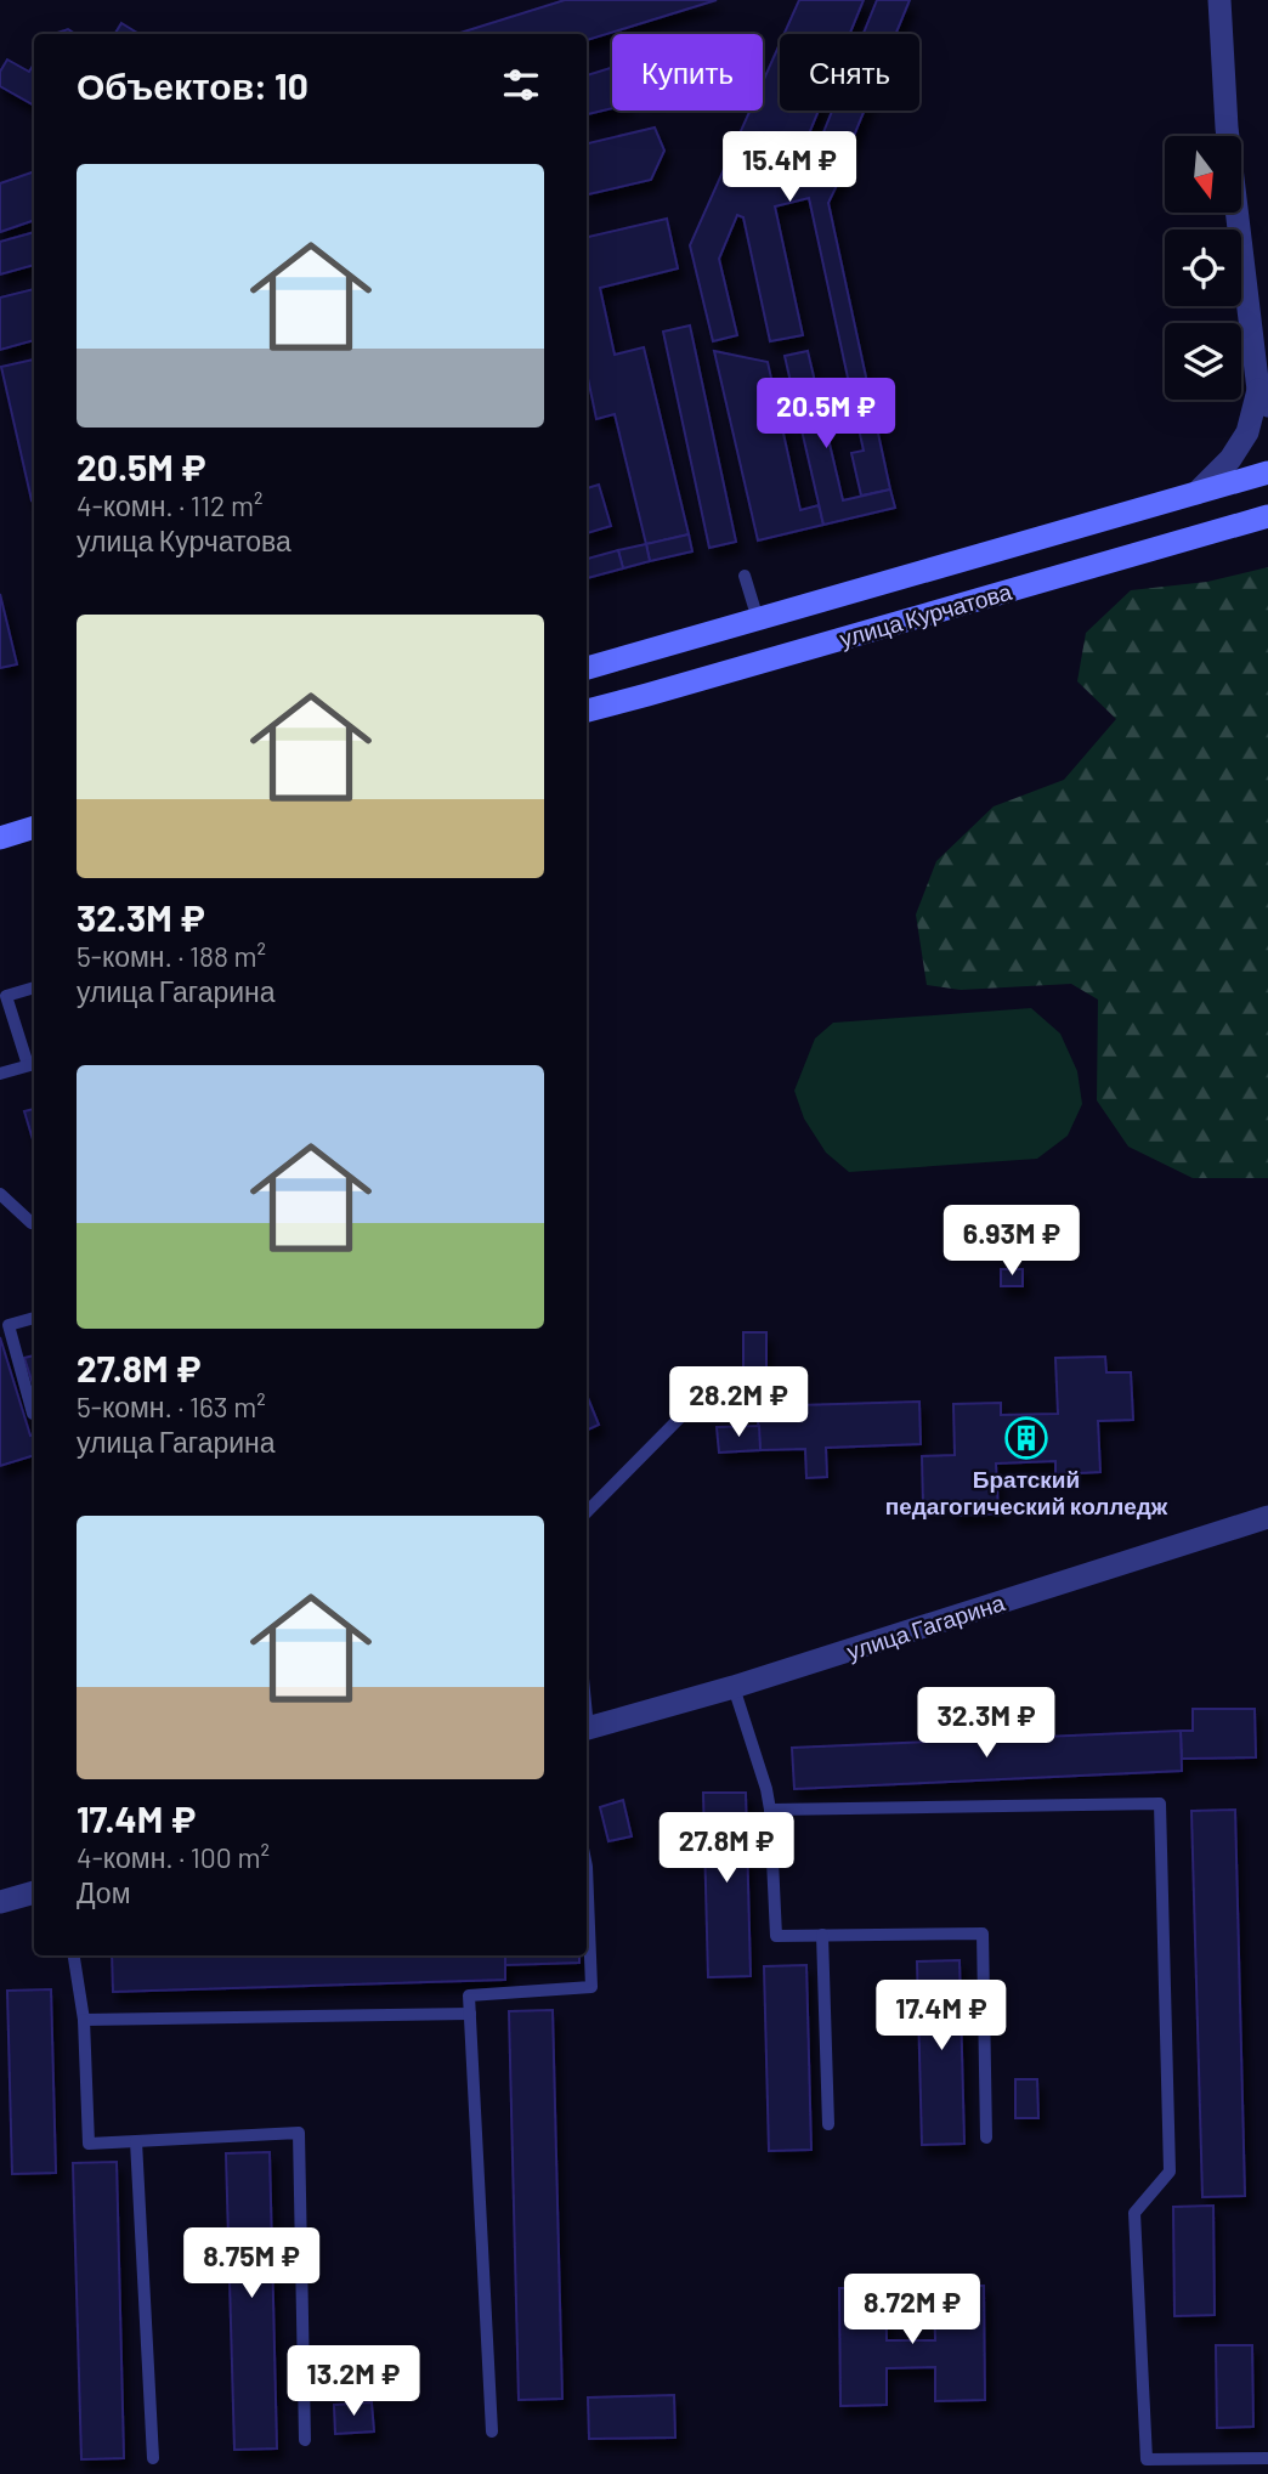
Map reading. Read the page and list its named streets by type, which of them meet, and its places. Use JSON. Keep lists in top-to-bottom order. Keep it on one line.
{"streets":{"main road":["улица Курчатова"],"street":["улица Гагарина"]},"places":{"building":["Братский педагогический колледж"]},"north":"bottom","page":{"chip":["Купить","Снять"],"heading":"Объектов: 10","price":["15.4M ₽","20.5M ₽","6.93M ₽","28.2M ₽","32.3M ₽","27.8M ₽","17.4M ₽","8.75M ₽","8.72M ₽","13.2M ₽"],"list":[{"name":"20.5M ₽","note":"4-комн. · 112 m² · улица Курчатова"},{"name":"32.3M ₽","note":"5-комн. · 188 m² · улица Гагарина"},{"name":"27.8M ₽","note":"5-комн. · 163 m² · улица Гагарина"},{"name":"17.4M ₽","note":"4-комн. · 100 m² · Дом"}]}}
